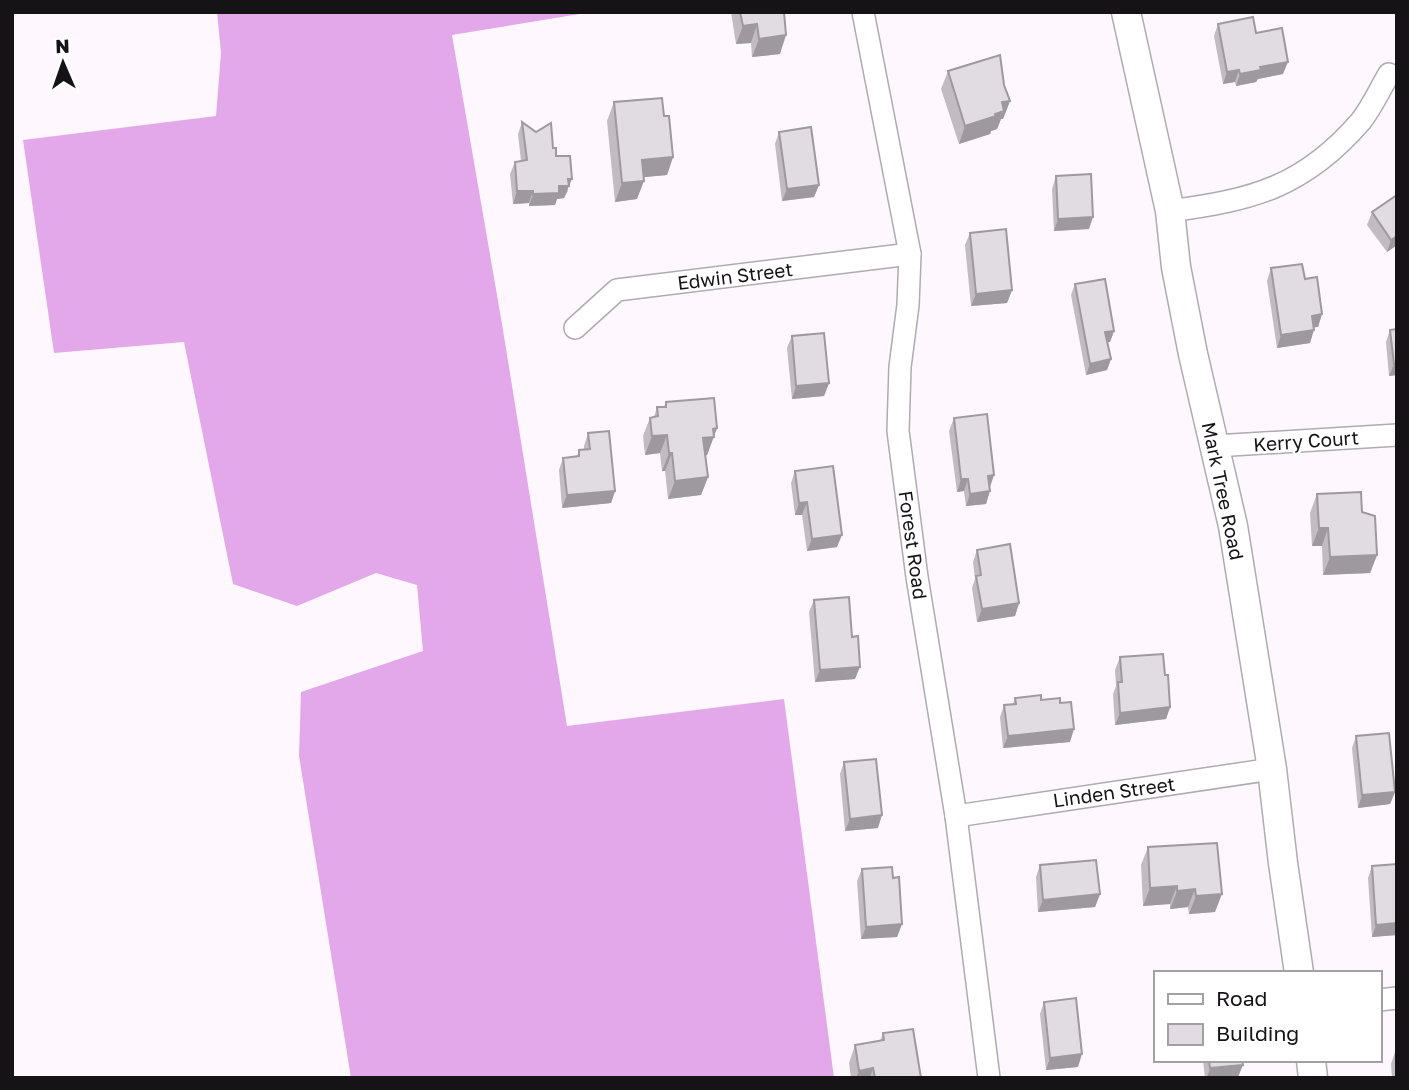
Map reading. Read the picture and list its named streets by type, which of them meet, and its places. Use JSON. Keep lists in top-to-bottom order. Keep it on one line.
{"streets":{"street":["Edwin Street","Kerry Court","Mark Tree Road","Forest Road","Linden Street"]},"crossings":[["Edwin Street","Forest Road"],["Kerry Court","Mark Tree Road"],["Mark Tree Road","Linden Street"],["Forest Road","Linden Street"]],"legend":["Road","Building"],"north":"top"}
